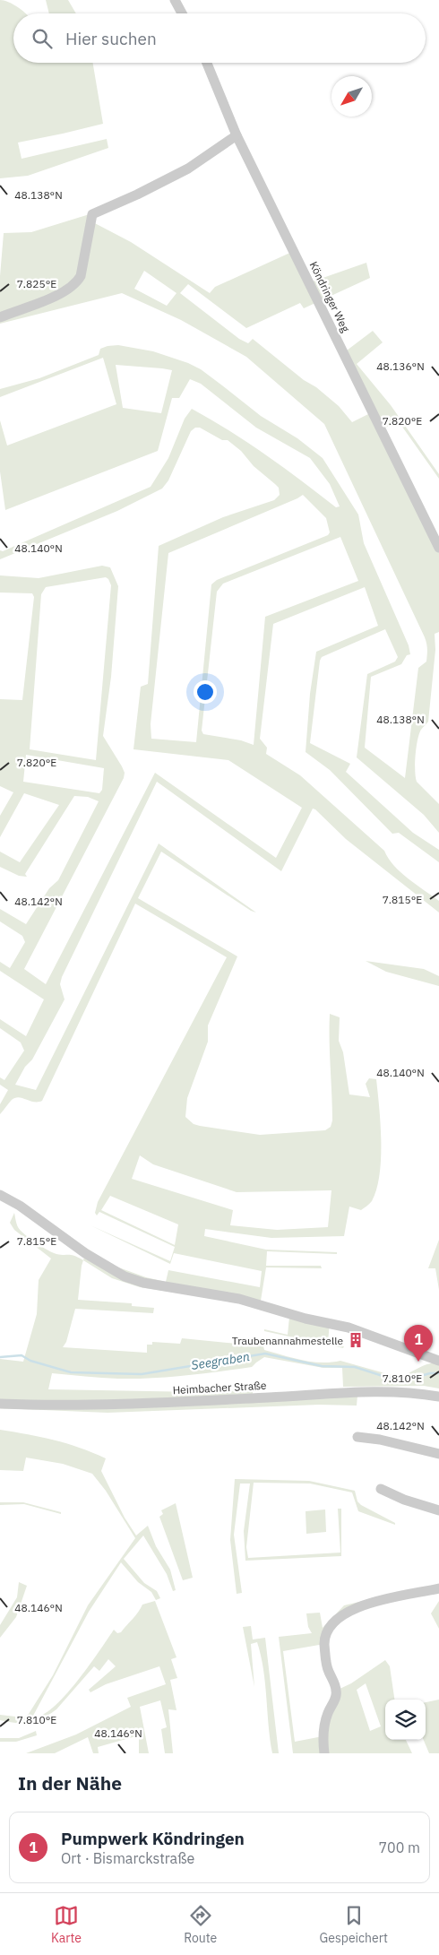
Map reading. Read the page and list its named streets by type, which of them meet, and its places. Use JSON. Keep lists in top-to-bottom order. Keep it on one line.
{"streets":{"street":["Köndringer Weg","Heimbacher Straße"]},"water":["Seegraben"],"places":{"building":["Traubenannahmestelle"]},"north":"bottom left","page":{"search":"Hier suchen","pins":"1","heading":"In der Nähe","list":[{"mark":"1","name":"Pumpwerk Köndringen","note":"Ort · Bismarckstraße","value":"700 m"}],"nav":["Karte","Route","Gespeichert"]},"coordinates":["48.138°N","7.825°E","48.136°N","7.820°E","48.140°N","7.815°E","48.142°N","7.810°E","48.146°N"]}
